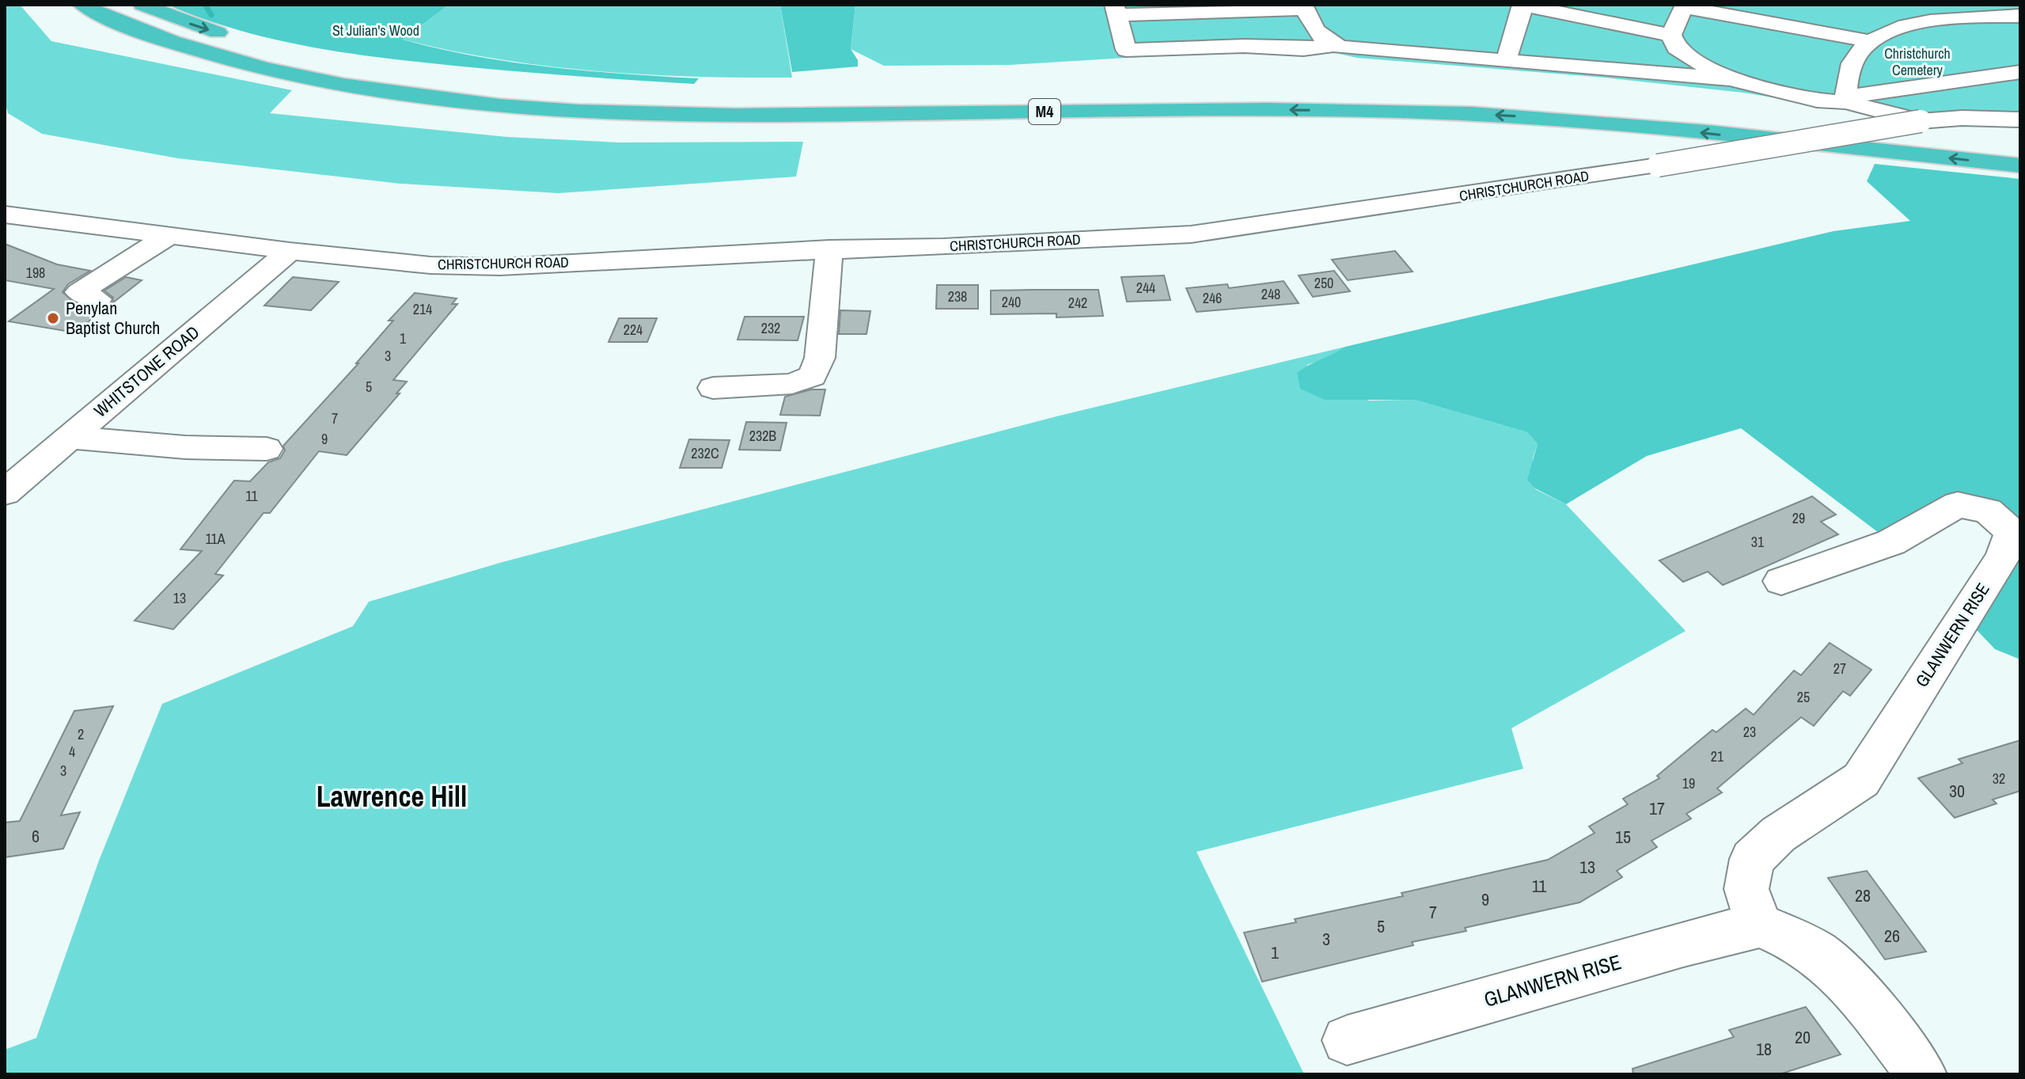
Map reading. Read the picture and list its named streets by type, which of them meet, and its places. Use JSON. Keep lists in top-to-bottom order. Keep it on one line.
{"streets":{"highway":["M4"],"street":["CHRISTCHURCH ROAD","WHITSTONE ROAD","GLANWERN RISE"]},"crossings":[["CHRISTCHURCH ROAD","WHITSTONE ROAD"]],"districts":["Lawrence Hill"],"parks":["St Julian's Wood","Christchurch Cemetery"],"places":["Penylan Baptist Church"],"house_numbers":["198","250","244","248","238","246","240","242","214","232","224","1","3","5","7","232B","9","232C","11","29","11A","31","13","27","25","23","2","4","21","3","32","19","30","17","6","15","13","11","28","9","7","5","26","3","1","20","18"]}
